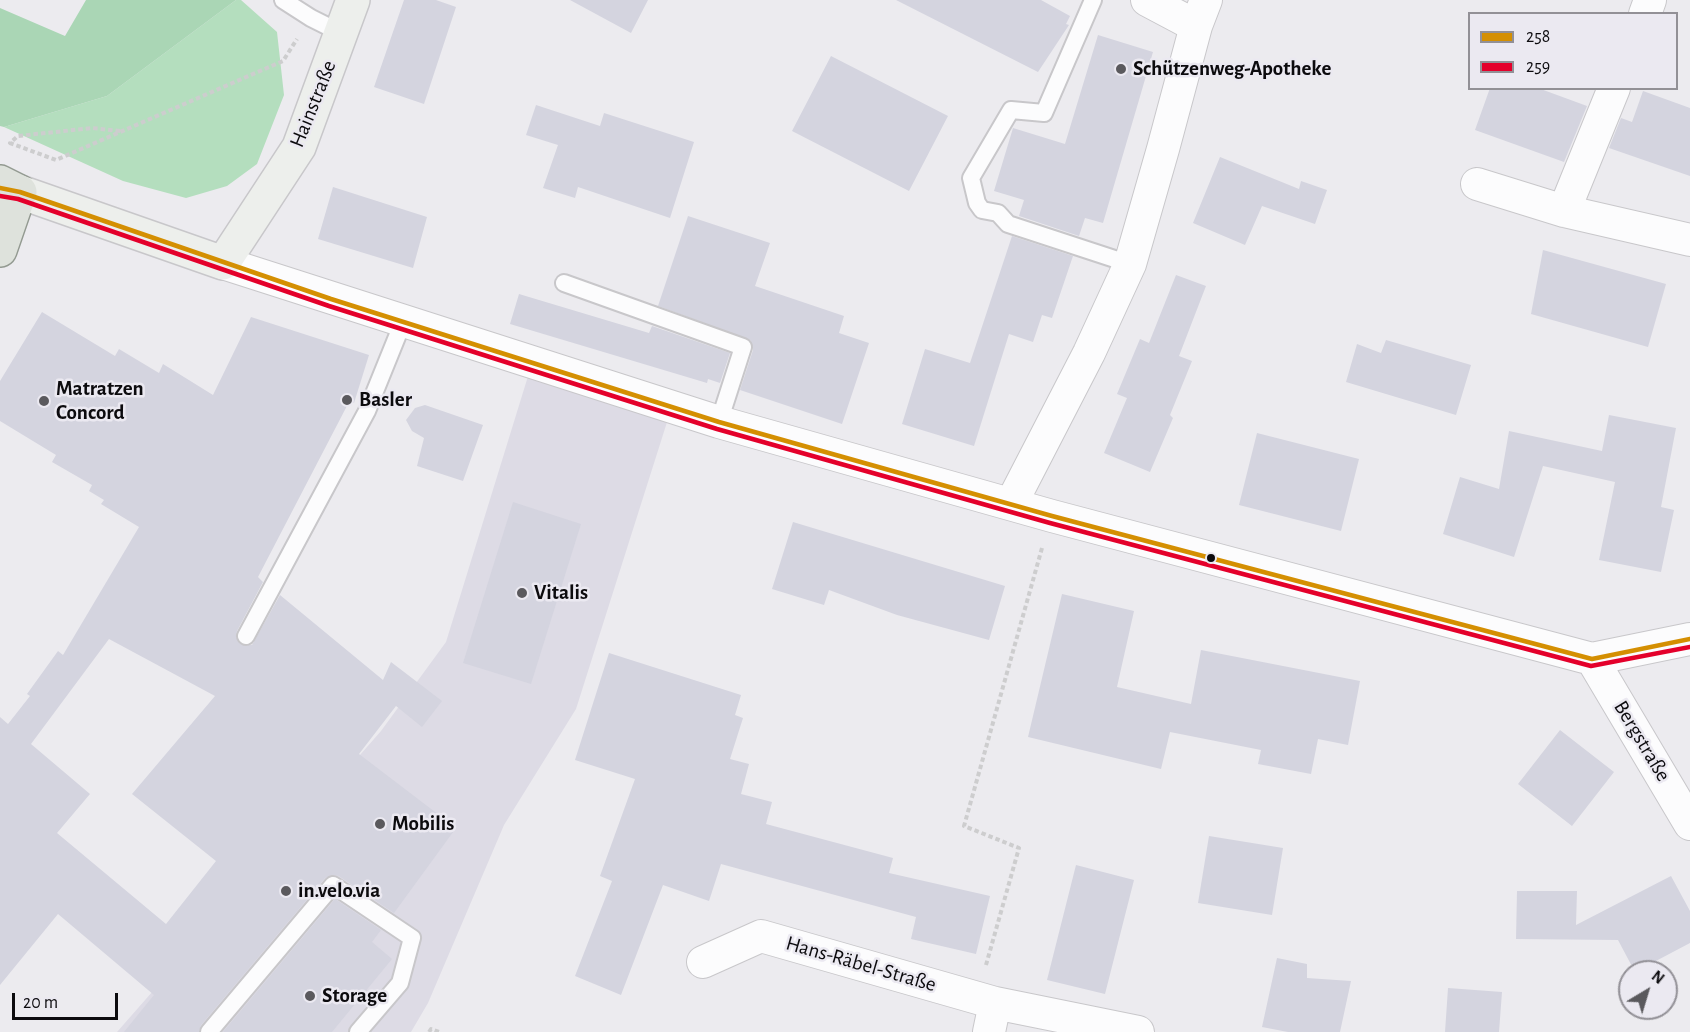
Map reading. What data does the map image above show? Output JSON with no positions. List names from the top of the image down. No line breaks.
{"streets":{"street":["Hainstraße","Bergstraße","Hans-Räbel-Straße"]},"places":["Schützenweg-Apotheke","Basler","Matratzen Concord","Vitalis","Mobilis","in.velo.via","Storage"],"lines":["transit line 258","transit line 259"],"legend":["258","259"],"scale_bar":"20 m","north":"top right"}
